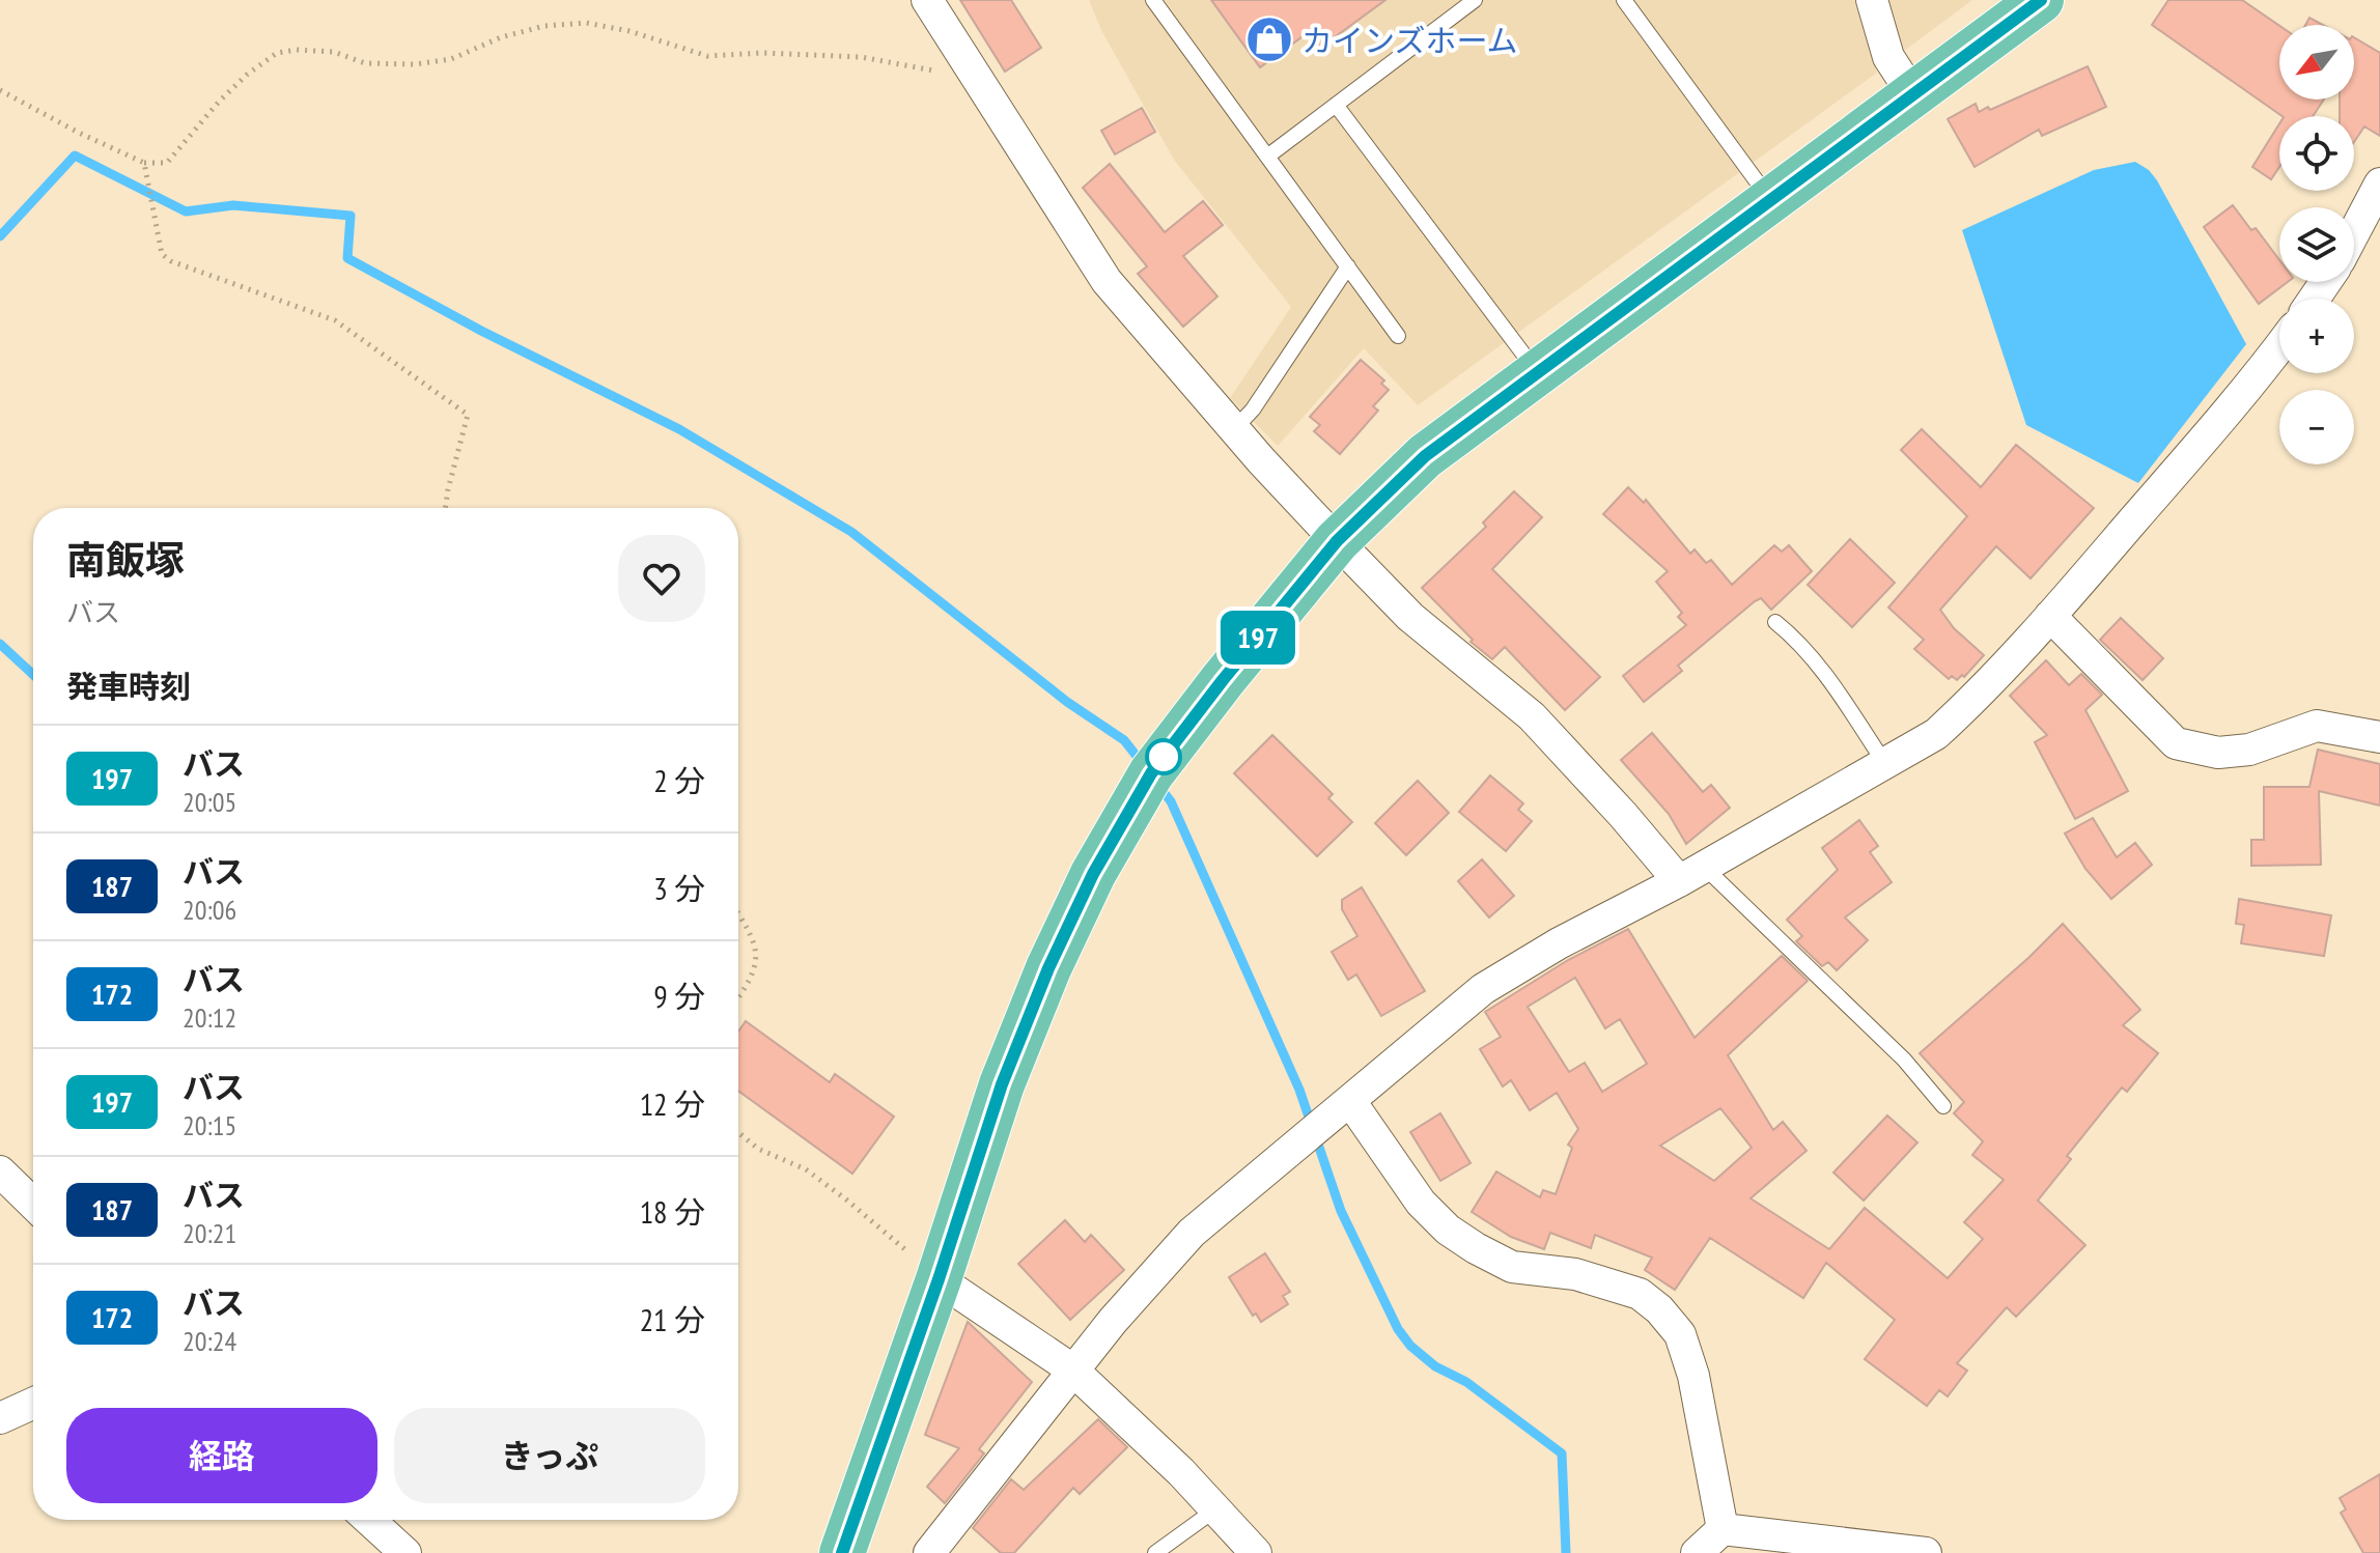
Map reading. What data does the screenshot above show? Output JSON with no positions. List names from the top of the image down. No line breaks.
{"places":{"shop":["カインズホーム"]},"lines":["bus line 197"],"north":"bottom left","page":{"on_map":"197","map_buttons":["+","−"],"heading":[["南飯塚","バス"],"発車時刻"],"list":[{"mark":"197","name":"バス","note":"20:05","value":"2 分"},{"mark":"187","name":"バス","note":"20:06","value":"3 分"},{"mark":"172","name":"バス","note":"20:12","value":"9 分"},{"mark":"197","name":"バス","note":"20:15","value":"12 分"},{"mark":"187","name":"バス","note":"20:21","value":"18 分"},{"mark":"172","name":"バス","note":"20:24","value":"21 分"}],"buttons":["経路","きっぷ"]}}
